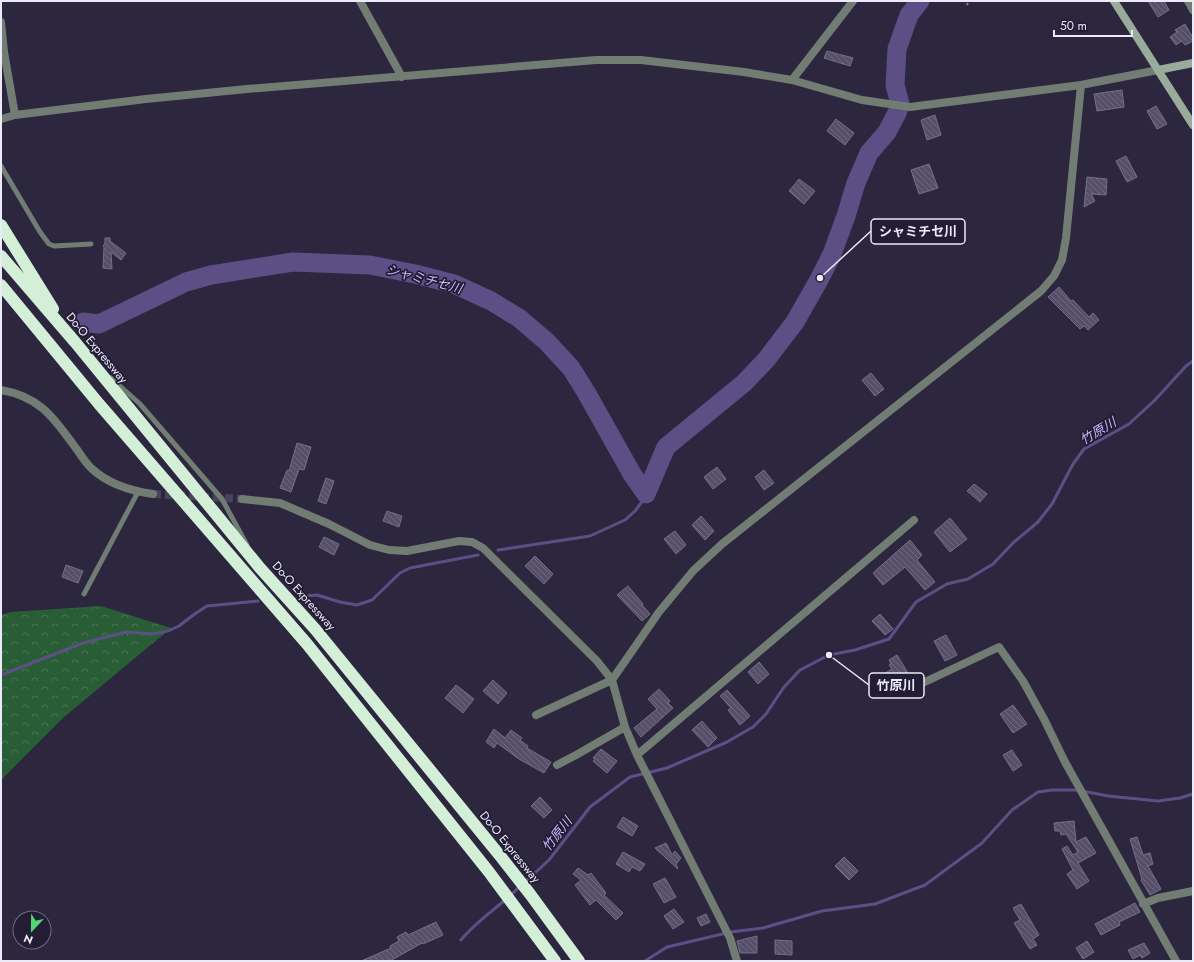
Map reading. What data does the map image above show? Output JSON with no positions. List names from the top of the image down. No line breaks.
{"streets":{"highway":["Do-O Expressway"]},"water":["シャミチセ川","竹原川"],"places":["シャミチセ川","竹原川"],"scale_bar":"50 m","north":"bottom"}
